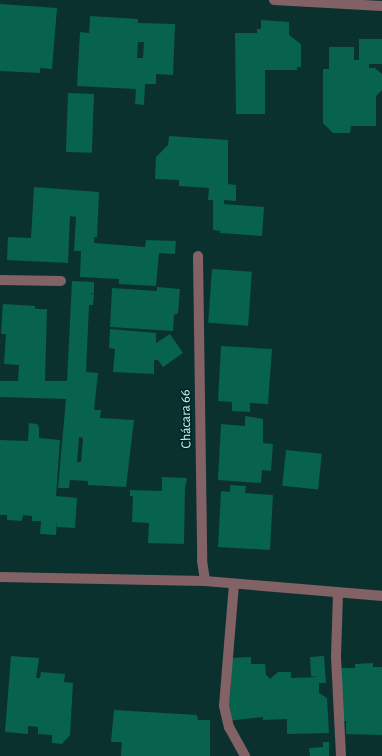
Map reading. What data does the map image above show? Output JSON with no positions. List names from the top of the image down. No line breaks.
{"streets":{"street":["Chácara 66"]}}
